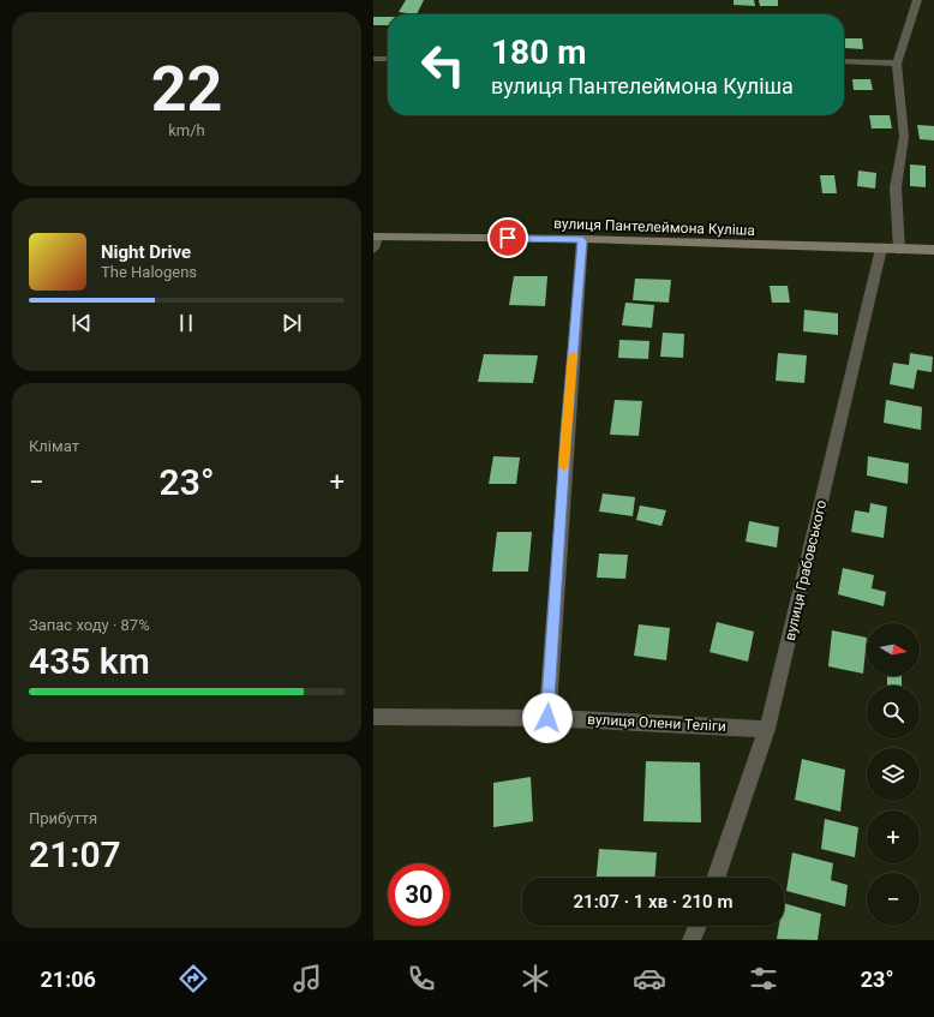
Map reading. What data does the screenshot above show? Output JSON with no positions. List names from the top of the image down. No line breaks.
{"streets":{"street":["вулиця Пантелеймона Куліша","вулиця Грабовського","вулиця Олени Теліги"]},"crossings":[["вулиця Пантелеймона Куліша","вулиця Грабовського"],["вулиця Грабовського","вулиця Олени Теліги"]],"north":"right","page":{"tile":[["22","km/h"],"Клімат",["Запас ходу · 87%","435 km"],["Прибуття","21:07"]],"turn":["180 m","вулиця Пантелеймона Куліша"],"song":["Night Drive","The Halogens"],"heat":["−","23°","+"],"map_buttons":["+","−"],"limit":"30","trip":"21:07 · 1 хв · 210 m","tabs":["21:06","23°"]}}
